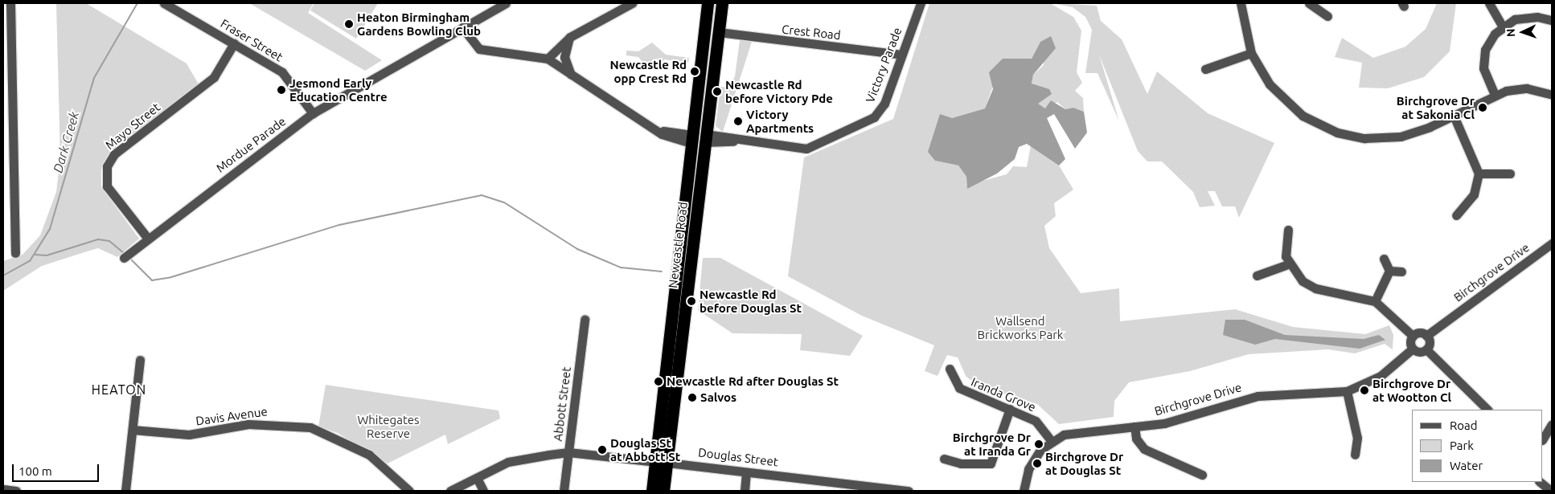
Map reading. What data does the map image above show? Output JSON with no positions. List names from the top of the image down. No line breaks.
{"streets":{"highway":["Newcastle Road"],"street":["Crest Road","Fraser Street","Victory Parade","Mayo Street","Mordue Parade","Birchgrove Drive","Iranda Grove","Abbott Street","Davis Avenue","Douglas Street"]},"crossings":[["Crest Road","Victory Parade"],["Crest Road","Newcastle Road"],["Fraser Street","Mayo Street"],["Fraser Street","Mordue Parade"],["Victory Parade","Newcastle Road"],["Mayo Street","Mordue Parade"],["Newcastle Road","Douglas Street"],["Birchgrove Drive","Iranda Grove"],["Abbott Street","Douglas Street"]],"districts":["HEATON"],"water":["Dark Creek"],"parks":["Wallsend Brickworks Park","Whitegates Reserve"],"places":["Heaton Birmingham Gardens Bowling Club","Newcastle Rd opp Crest Rd","Jesmond Early Education Centre","Newcastle Rd before Victory Pde","Birchgrove Dr at Sakonia Cl","Victory Apartments","Newcastle Rd before Douglas St","Newcastle Rd after Douglas St","Birchgrove Dr at Wootton Cl","Salvos","Birchgrove Dr at Iranda Gr","Douglas St at Abbott St","Birchgrove Dr at Douglas St"],"legend":["Road","Park","Water"],"scale_bar":"100 m","north":"left"}
